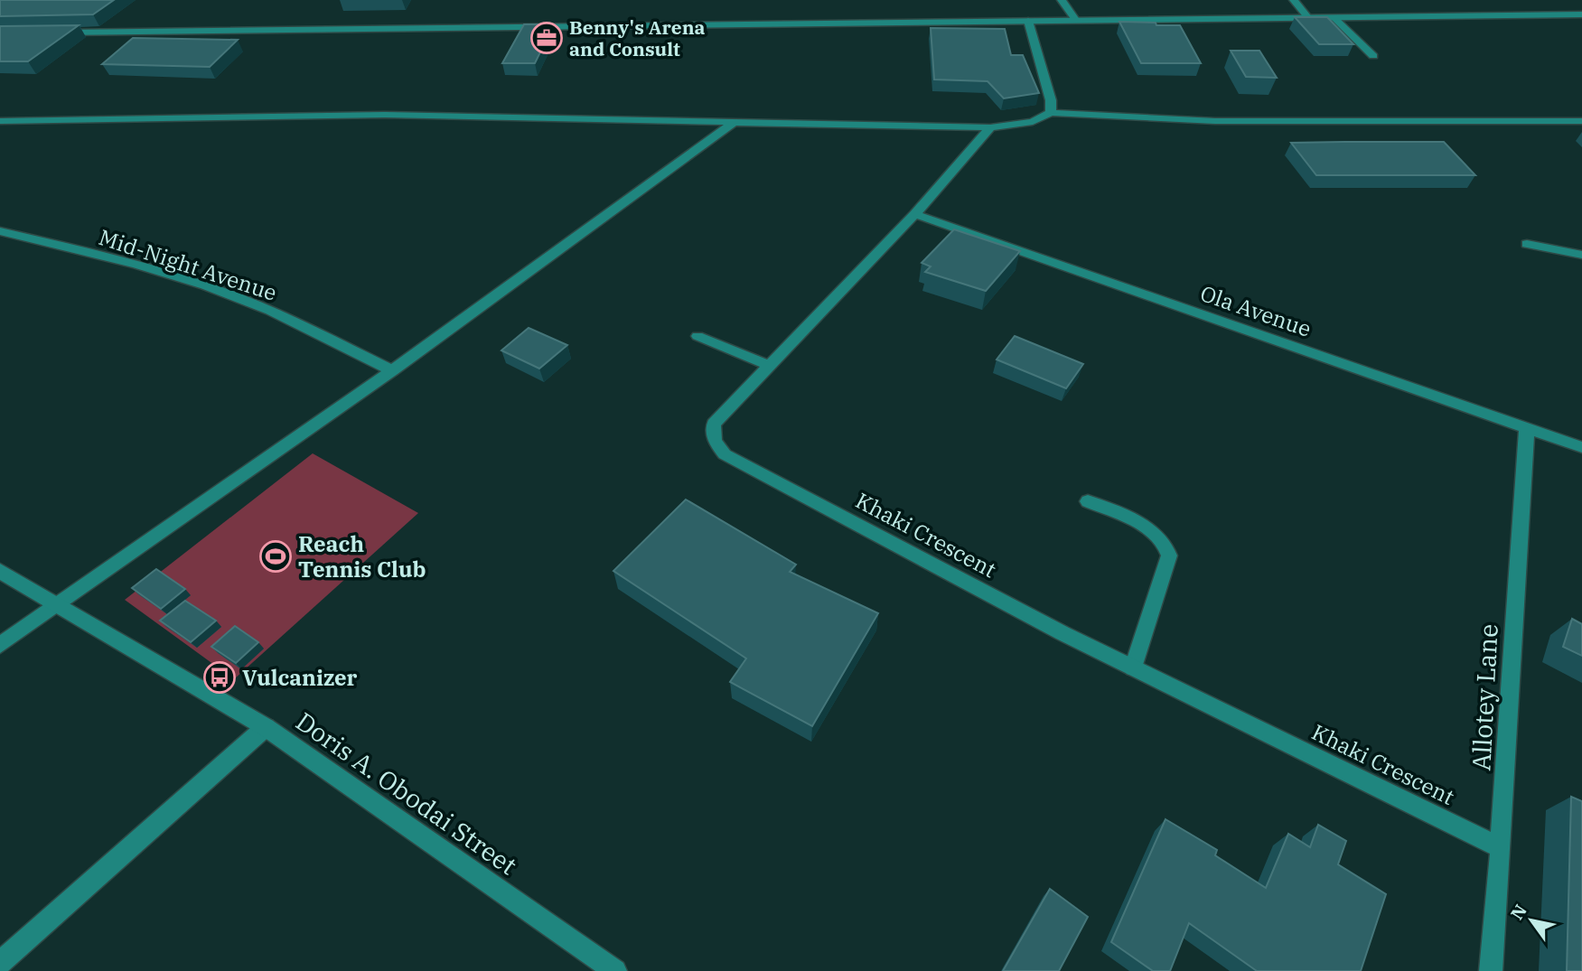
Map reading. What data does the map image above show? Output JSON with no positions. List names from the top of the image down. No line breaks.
{"streets":{"street":["Mid-Night Avenue","Ola Avenue","Khaki Crescent","Allotey Lane","Doris A. Obodai Street"]},"crossings":[["Ola Avenue","Khaki Crescent"],["Ola Avenue","Allotey Lane"],["Khaki Crescent","Allotey Lane"]],"places":{"office":["Benny's Arena and Consult"],"sports":["Reach Tennis Club"],"bus stop":["Vulcanizer"]},"north":"top left"}
